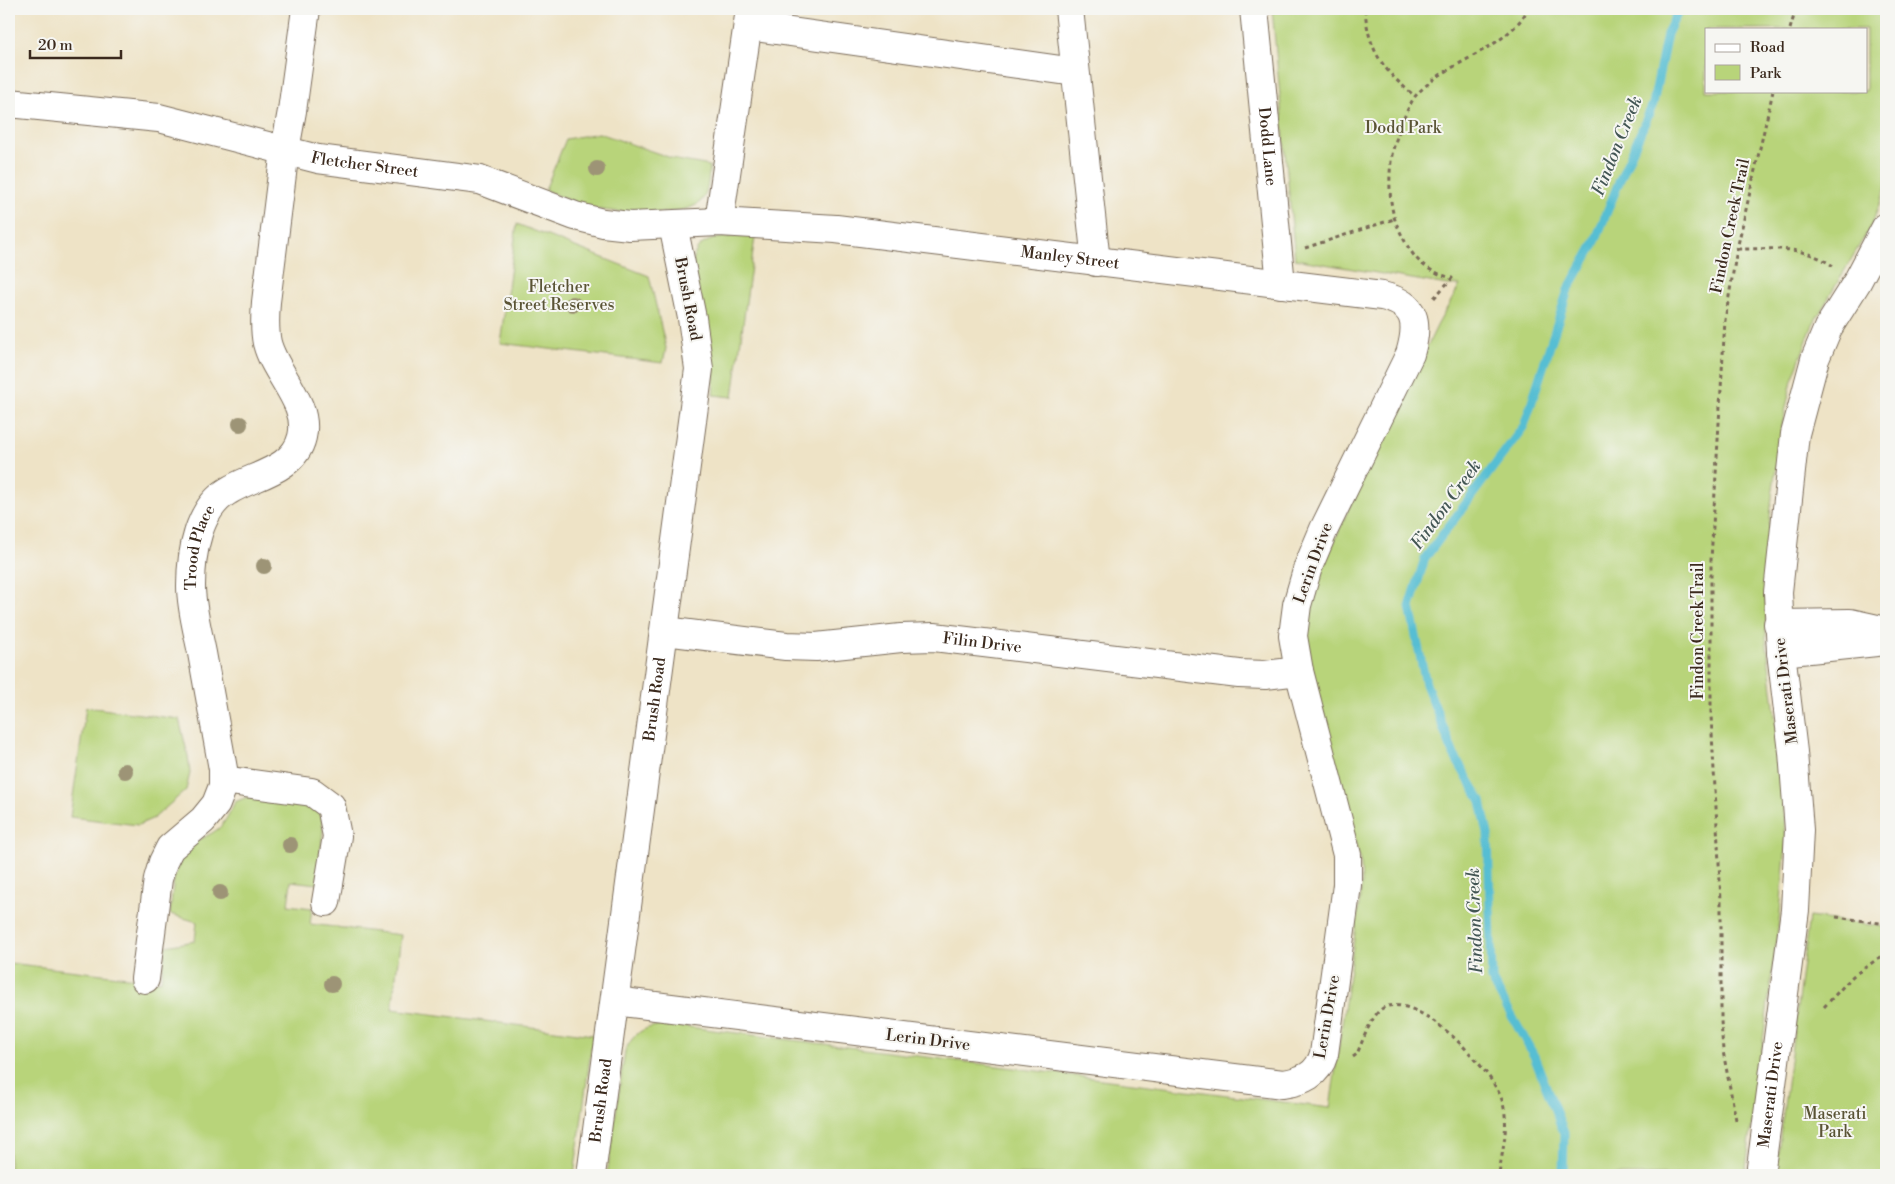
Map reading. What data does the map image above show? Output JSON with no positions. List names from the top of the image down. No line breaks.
{"streets":{"street":["Dodd Lane","Fletcher Street","Manley Street","Brush Road","Trood Place","Lerin Drive","Filin Drive","Maserati Drive"],"path":["Findon Creek Trail"]},"crossings":[["Dodd Lane","Manley Street"],["Fletcher Street","Manley Street"],["Fletcher Street","Brush Road"],["Fletcher Street","Trood Place"],["Manley Street","Lerin Drive"],["Brush Road","Lerin Drive"],["Brush Road","Filin Drive"],["Lerin Drive","Filin Drive"]],"water":["Findon Creek"],"parks":["Dodd Park","Fletcher Street Reserves","Maserati Park"],"legend":["Road","Park"],"scale_bar":"20 m"}
